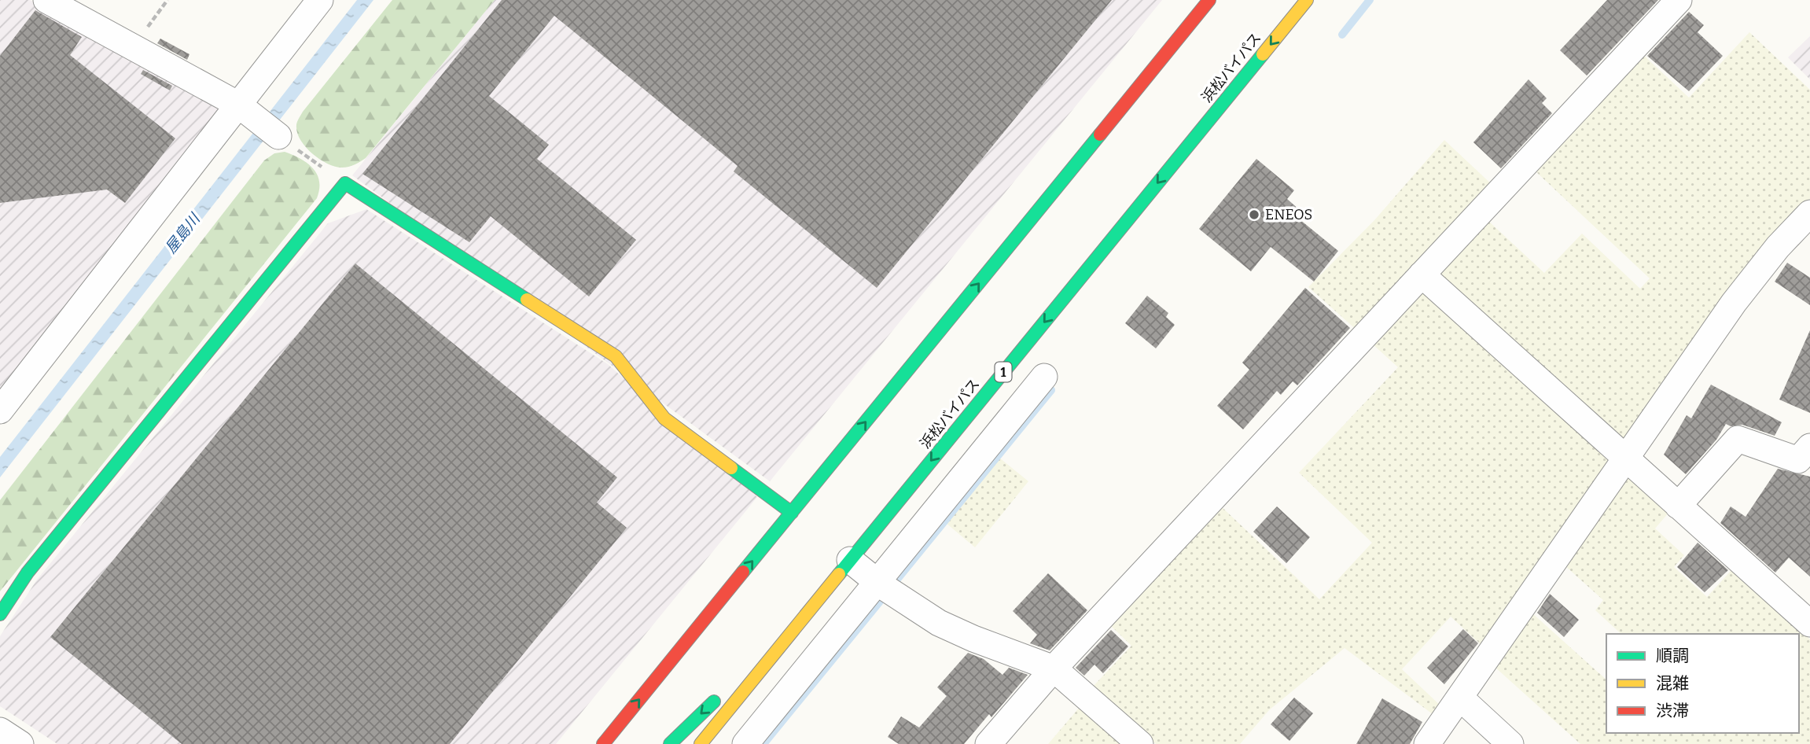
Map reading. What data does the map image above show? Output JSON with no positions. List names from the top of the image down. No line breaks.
{"streets":{"main road":["浜松バイパス","1"]},"water":["屋島川"],"places":["ENEOS"],"legend":["順調","混雑","渋滞"]}
